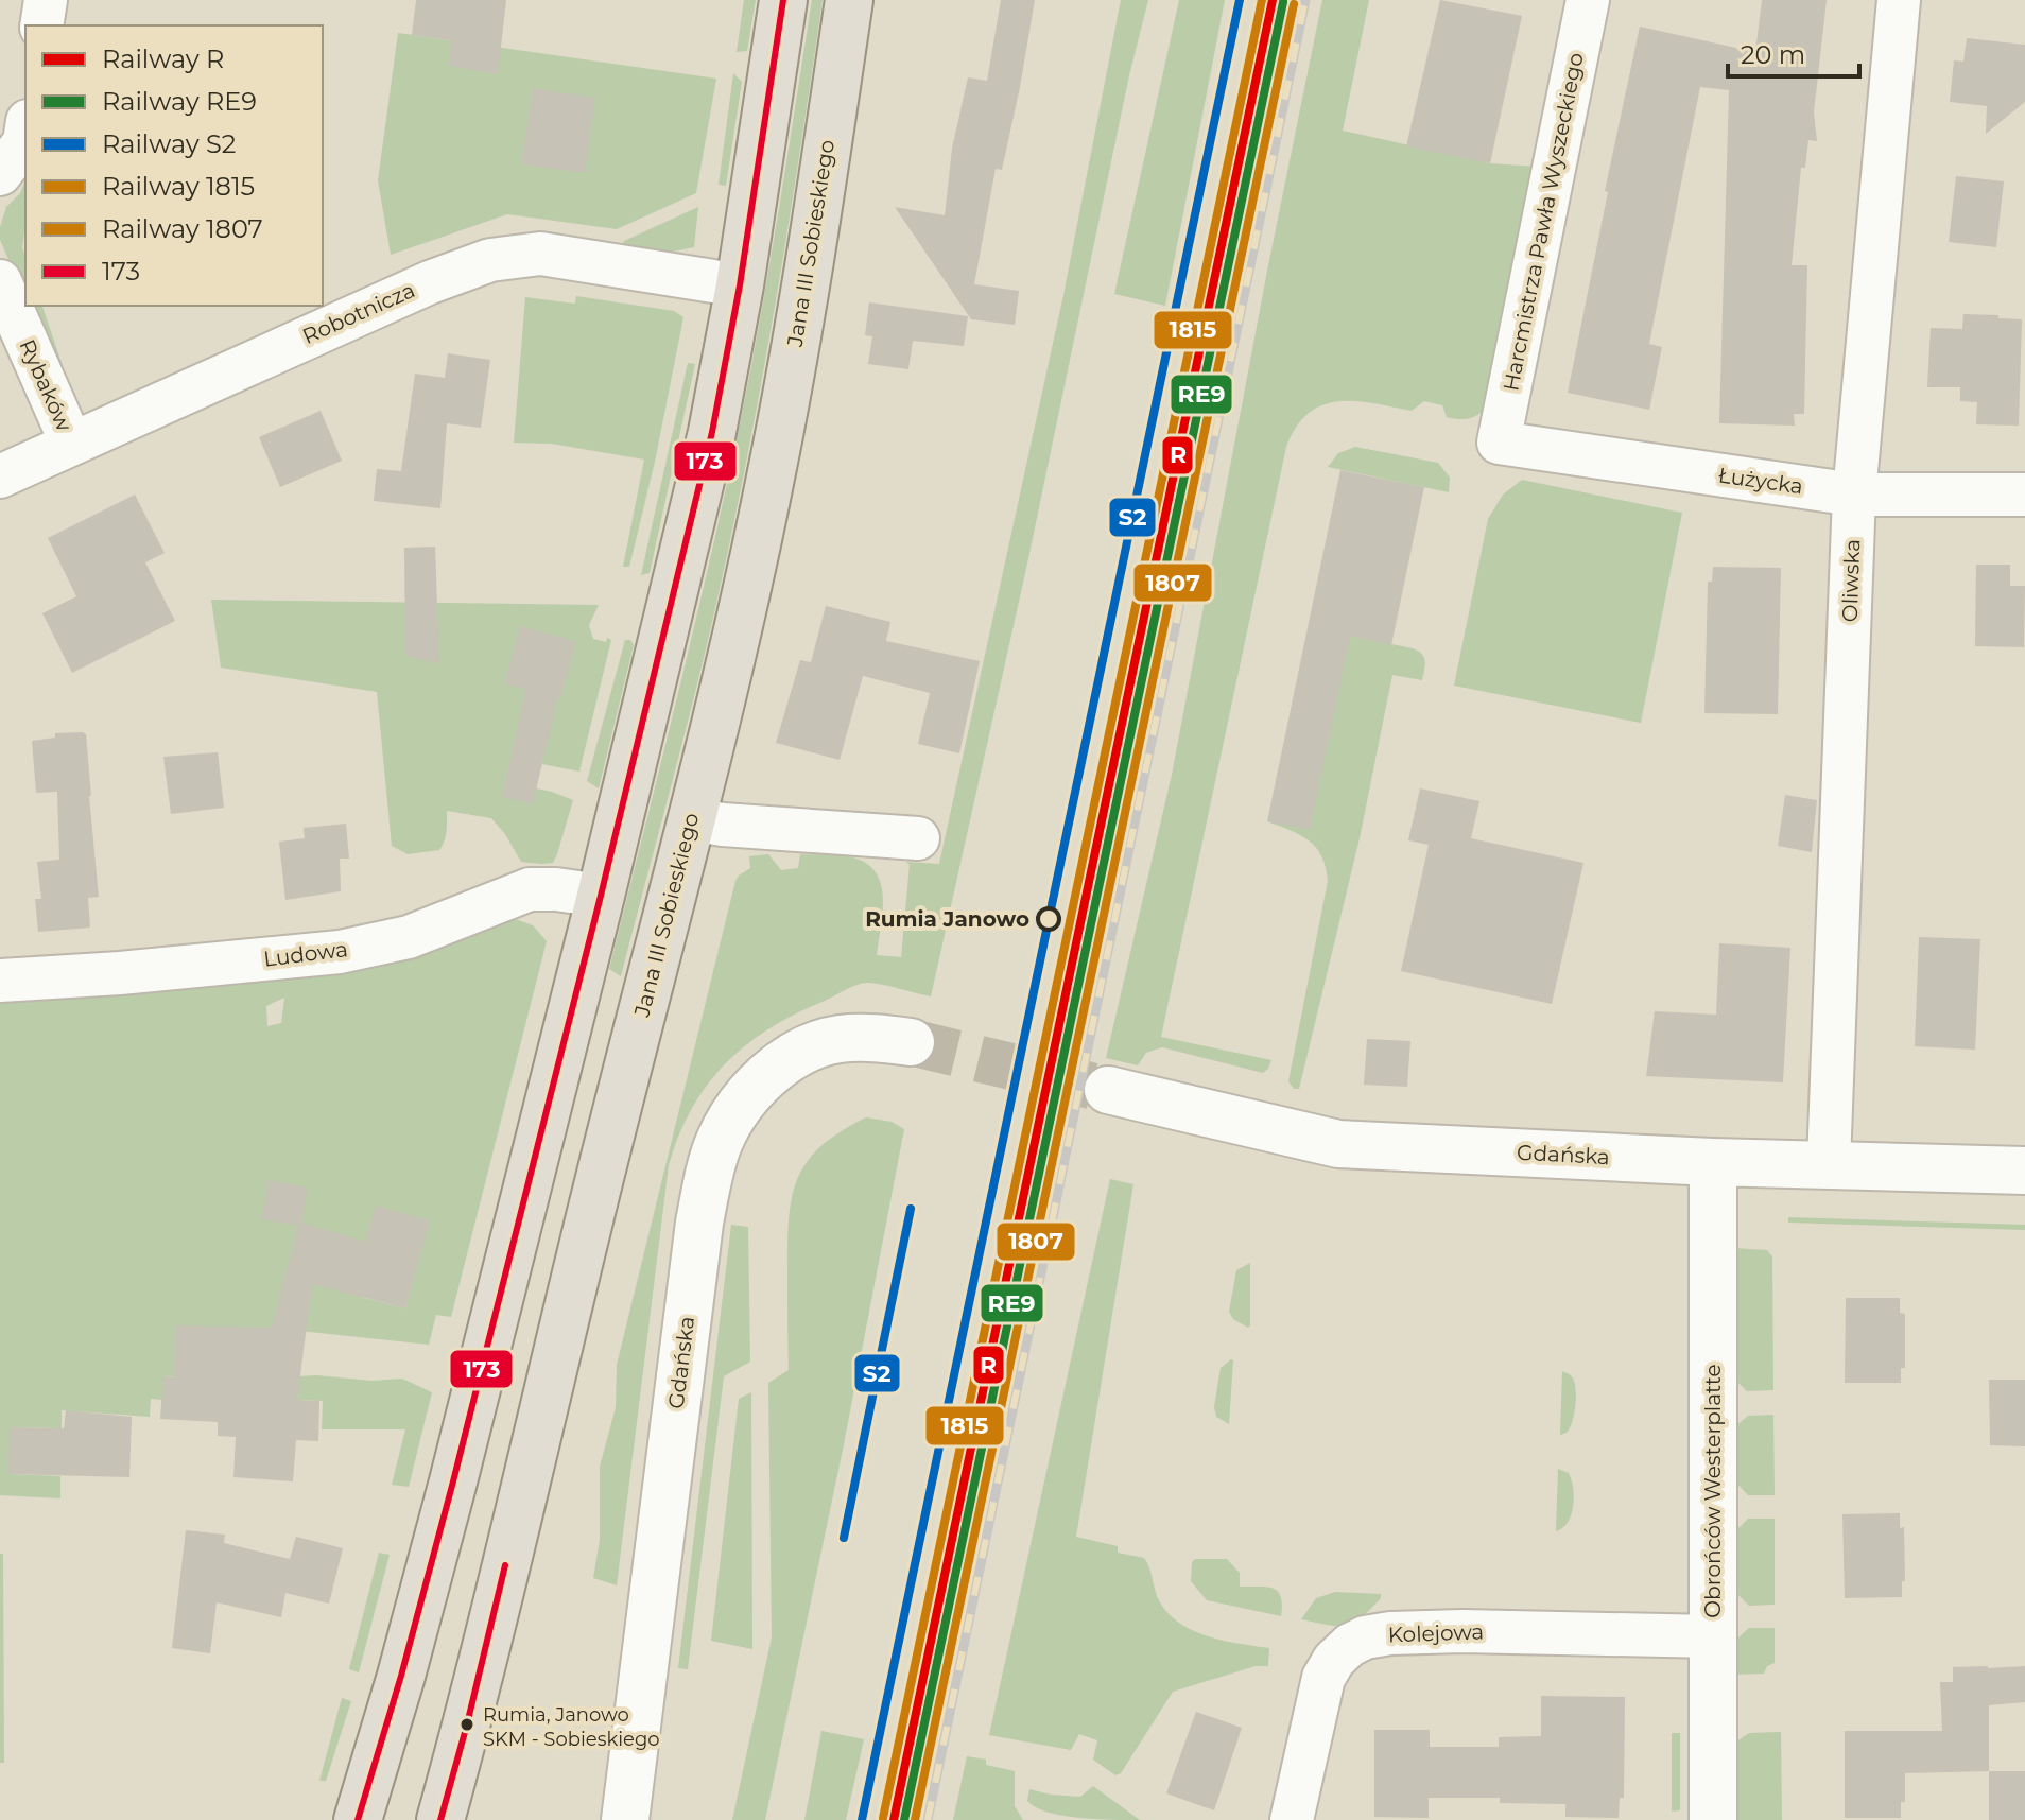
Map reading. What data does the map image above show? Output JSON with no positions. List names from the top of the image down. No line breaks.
{"streets":{"main road":["Jana III Sobieskiego","Gdańska","Obrońców Westerplatte"],"street":["Harcmistrza Pawła Wyszeckiego","Robotnicza","Rybaków","Łużycka","Oliwska","Ludowa","Kolejowa"]},"crossings":[["Harcmistrza Pawła Wyszeckiego","Łużycka"],["Robotnicza","Rybaków"],["Łużycka","Oliwska"],["Oliwska","Gdańska"],["Gdańska","Obrońców Westerplatte"],["Obrońców Westerplatte","Kolejowa"]],"places":["Rumia Janowo","Rumia, Janowo SKM - Sobieskiego"],"lines":["rail line R","rail line S2","rail line 1815","transit line 173","rail line RE9","rail line 1807"],"legend":["Railway R","Railway RE9","Railway S2","Railway 1815","Railway 1807","173"],"scale_bar":"20 m"}
